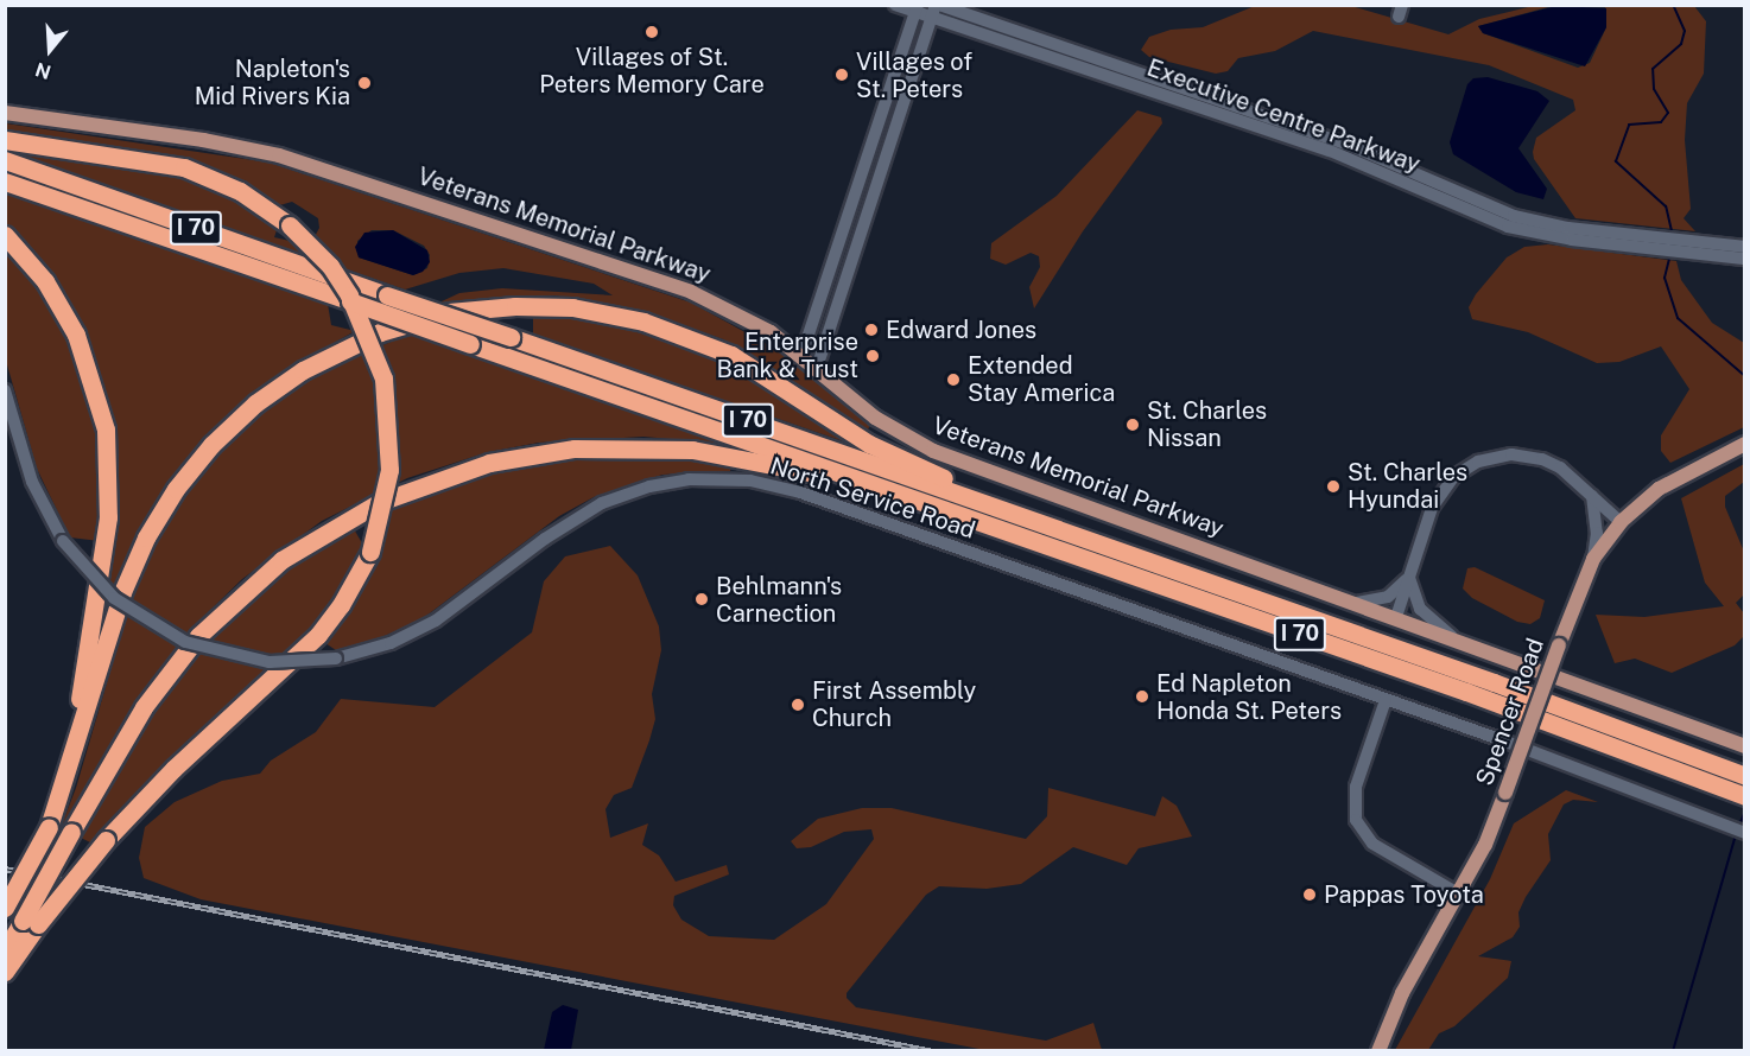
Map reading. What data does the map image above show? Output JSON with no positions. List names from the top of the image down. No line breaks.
{"streets":{"highway":["I 70"],"main road":["Veterans Memorial Parkway","Spencer Road"],"street":["Executive Centre Parkway","North Service Road"]},"places":["Villages of St. Peters Memory Care","Villages of St. Peters","Napleton's Mid Rivers Kia","Edward Jones","Enterprise Bank & Trust","Extended Stay America","St. Charles Nissan","St. Charles Hyundai","Behlmann's Carnection","Ed Napleton Honda St. Peters","First Assembly Church","Pappas Toyota"],"north":"bottom"}
